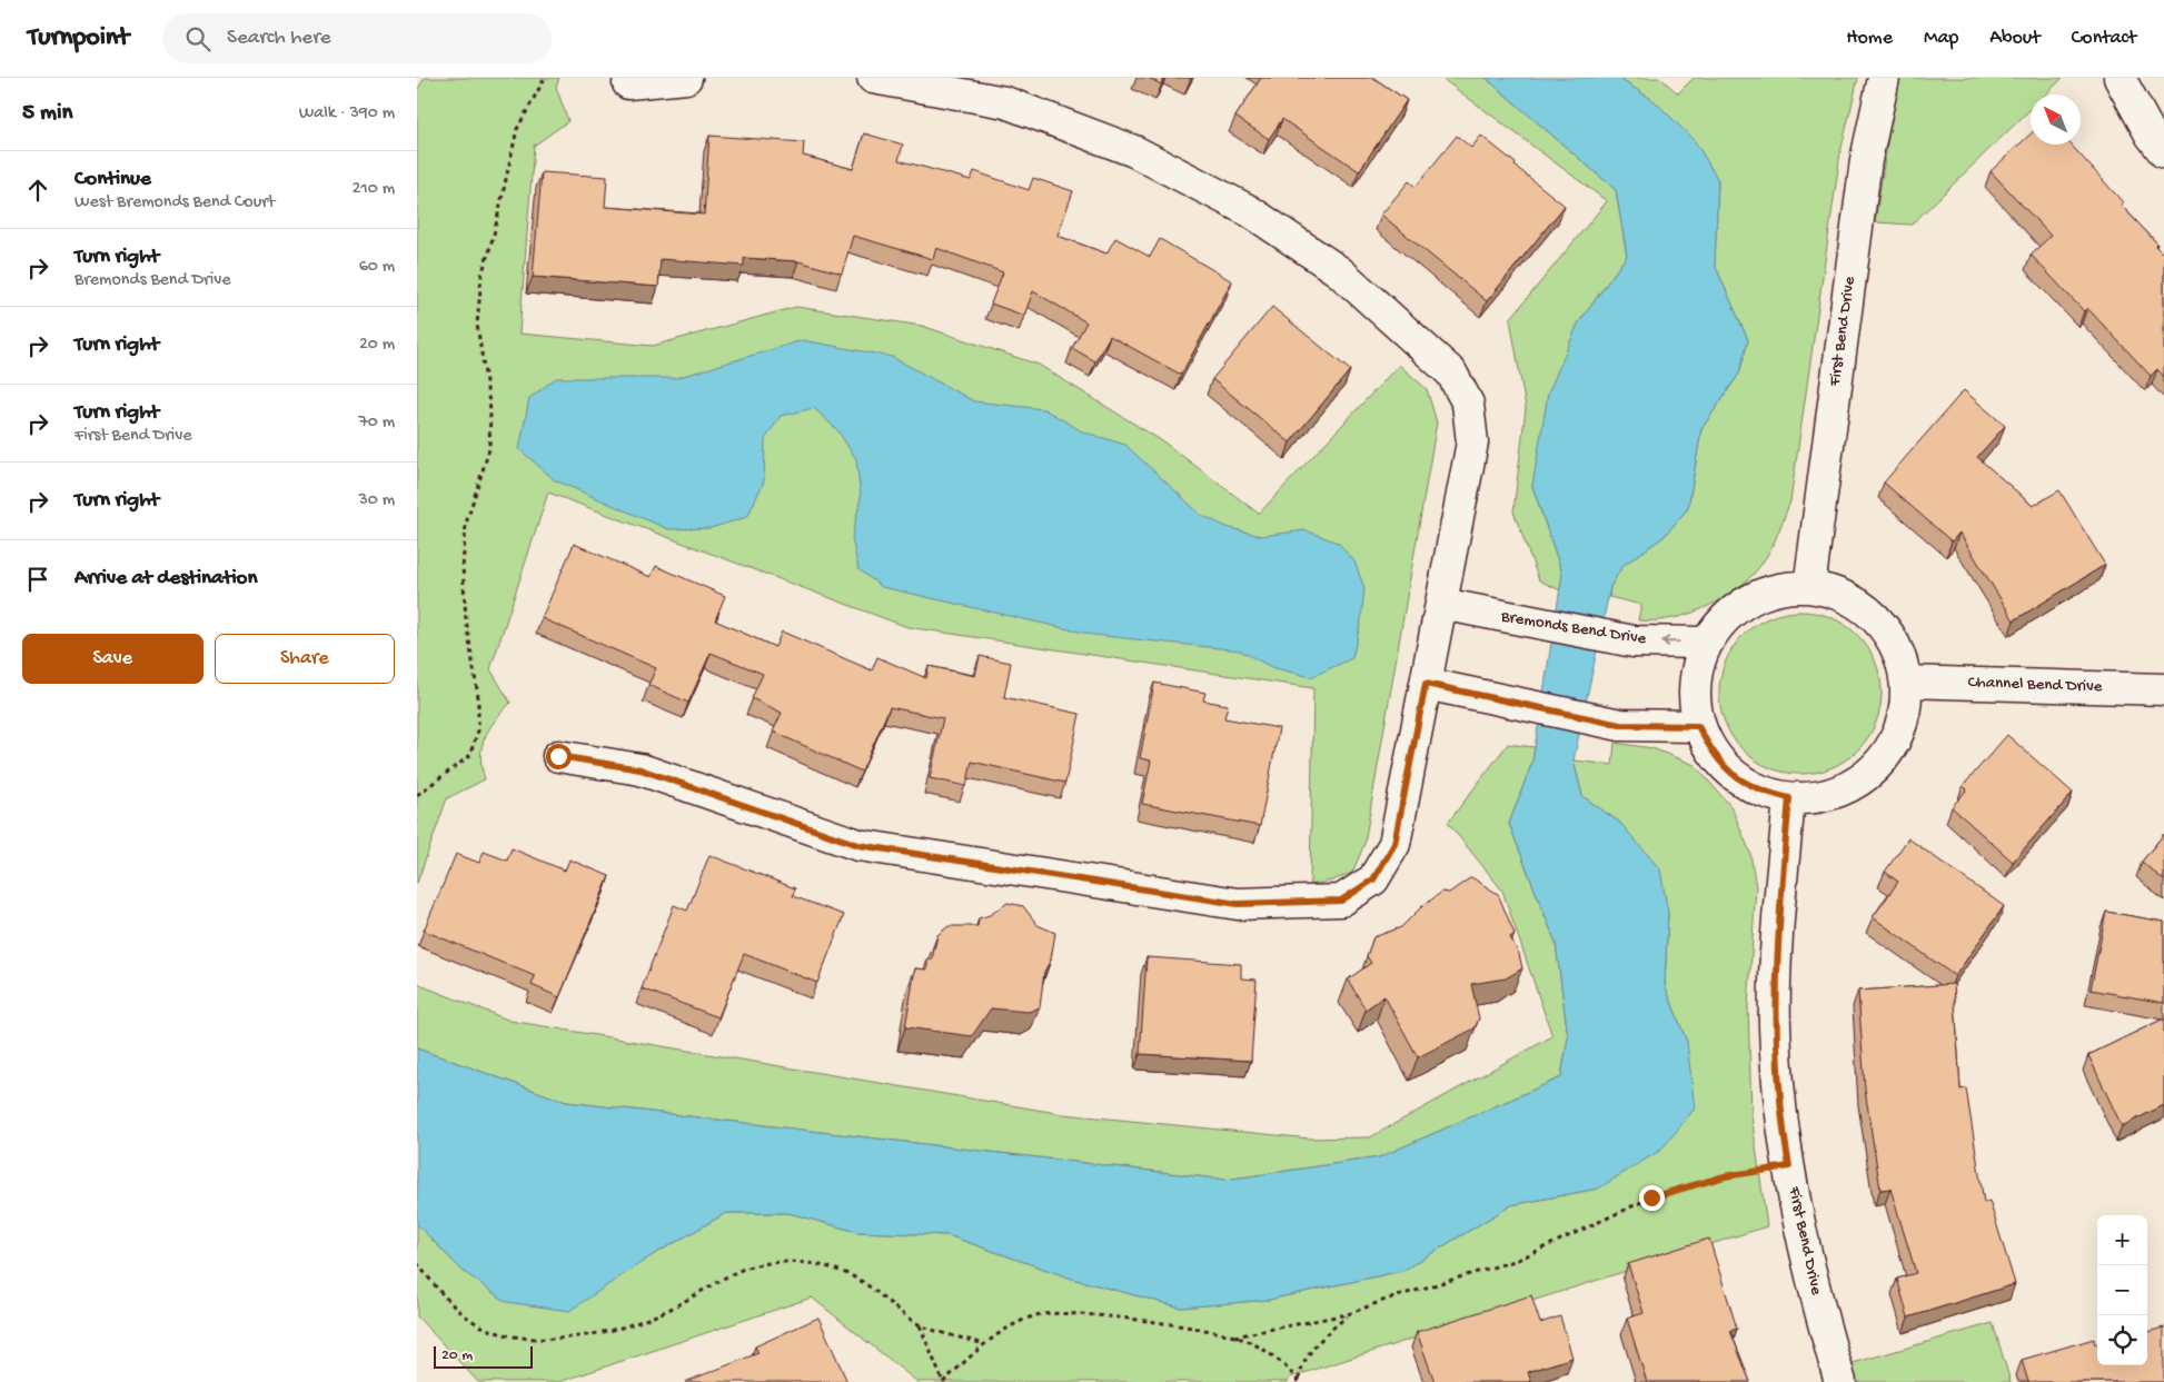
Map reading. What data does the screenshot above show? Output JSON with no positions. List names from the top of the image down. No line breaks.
{"streets":{"street":["First Bend Drive","Bremonds Bend Drive","Channel Bend Drive"]},"scale_bar":"20 m","north":"top left","page":{"header":"Turnpoint","search":"Search here","nav":["Home","Map","About","Contact"],"heading":["5 min","Walk · 390 m"],"list":[["Continue","West Bremonds Bend Court","210 m"],["Turn right","Bremonds Bend Drive","60 m"],["Turn right","20 m"],["Turn right","First Bend Drive","70 m"],["Turn right","30 m"],"Arrive at destination"],"buttons":["Save","Share"],"map_buttons":["+","−"],"scale":"20 m"}}
